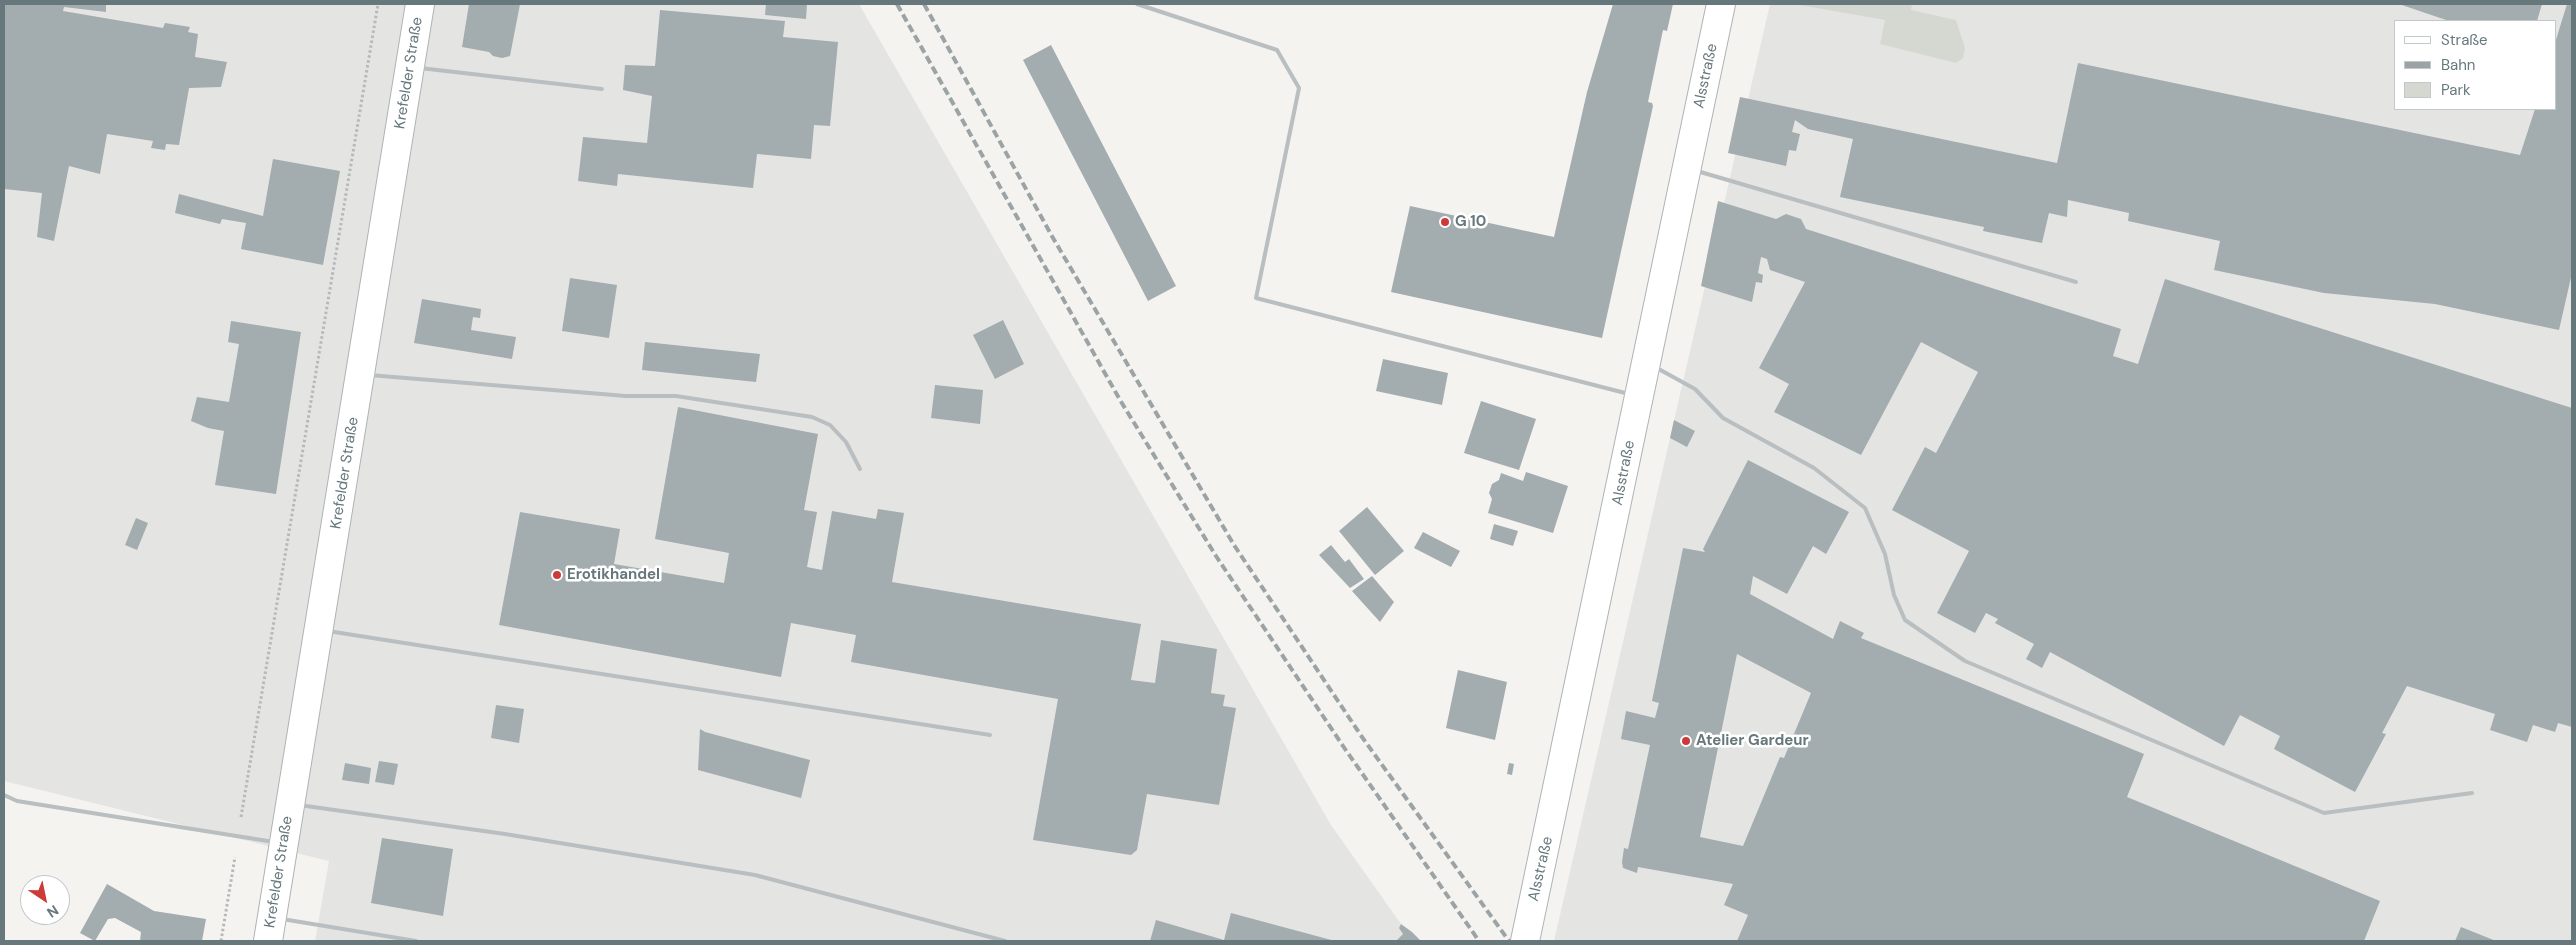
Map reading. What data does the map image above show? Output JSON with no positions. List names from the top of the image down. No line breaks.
{"streets":{"street":["Krefelder Straße","Alsstraße"]},"places":["G 10","Erotikhandel","Atelier Gardeur"],"legend":["Straße","Bahn","Park"],"north":"bottom right"}
